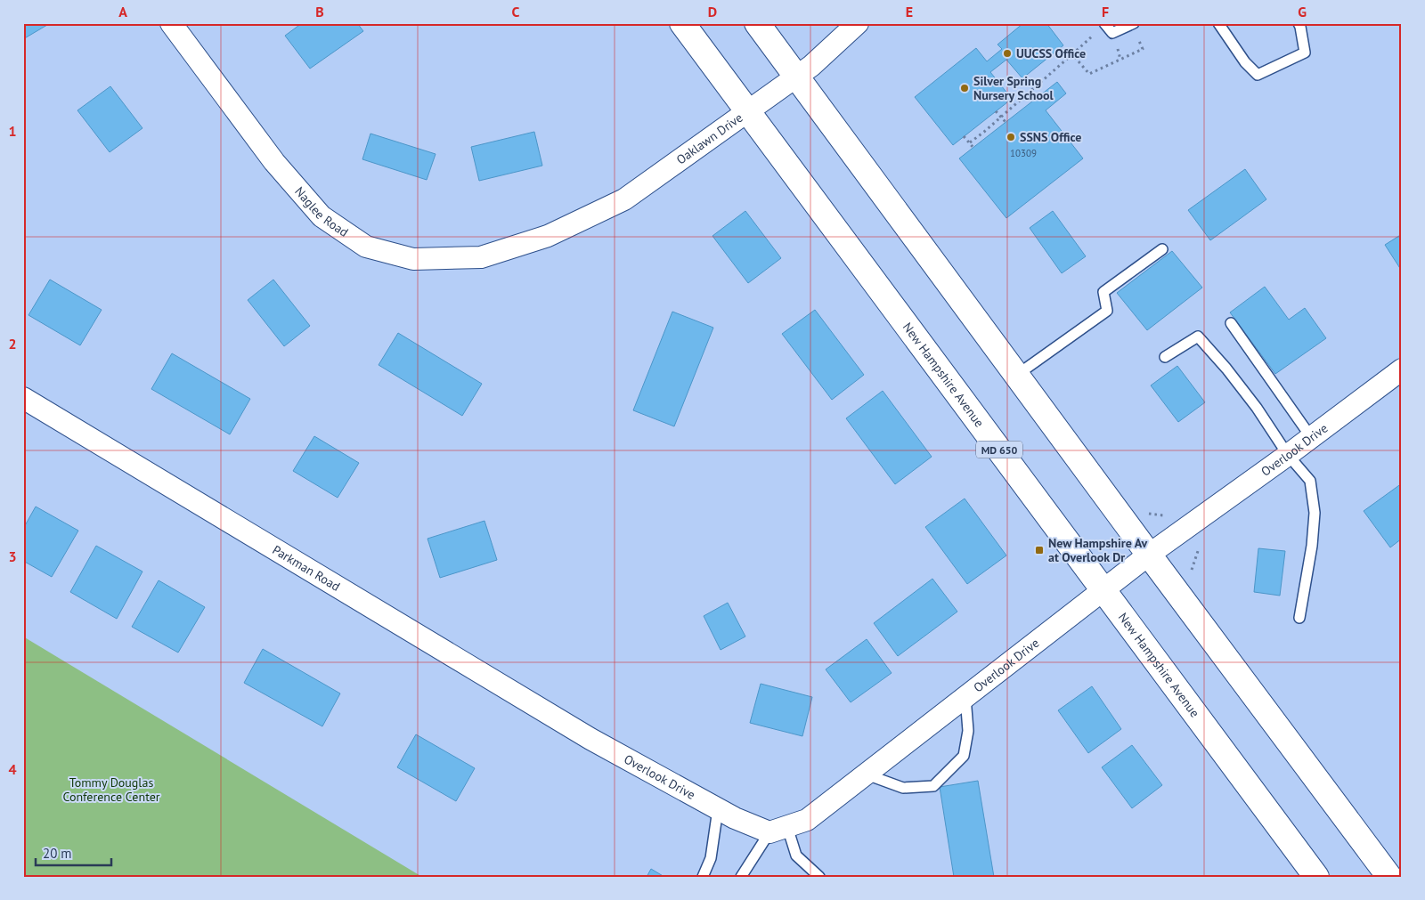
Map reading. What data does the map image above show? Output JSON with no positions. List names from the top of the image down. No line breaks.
{"streets":{"main road":["New Hampshire Avenue","MD 650"],"street":["Oaklawn Drive","Naglee Road","Overlook Drive","Parkman Road"]},"crossings":[["Oaklawn Drive","Naglee Road"],["Oaklawn Drive","New Hampshire Avenue"],["New Hampshire Avenue","Overlook Drive"],["Overlook Drive","Parkman Road"]],"parks":["Tommy Douglas Conference Center"],"places":{"other":["UUCSS Office","Silver Spring Nursery School","SSNS Office"],"transit":["New Hampshire Av at Overlook Dr"]},"house_numbers":["10309"],"scale_bar":"20 m","grid":{"columns":["A","B","C","D","E","F","G"],"rows":["1","2","3","4"]}}
